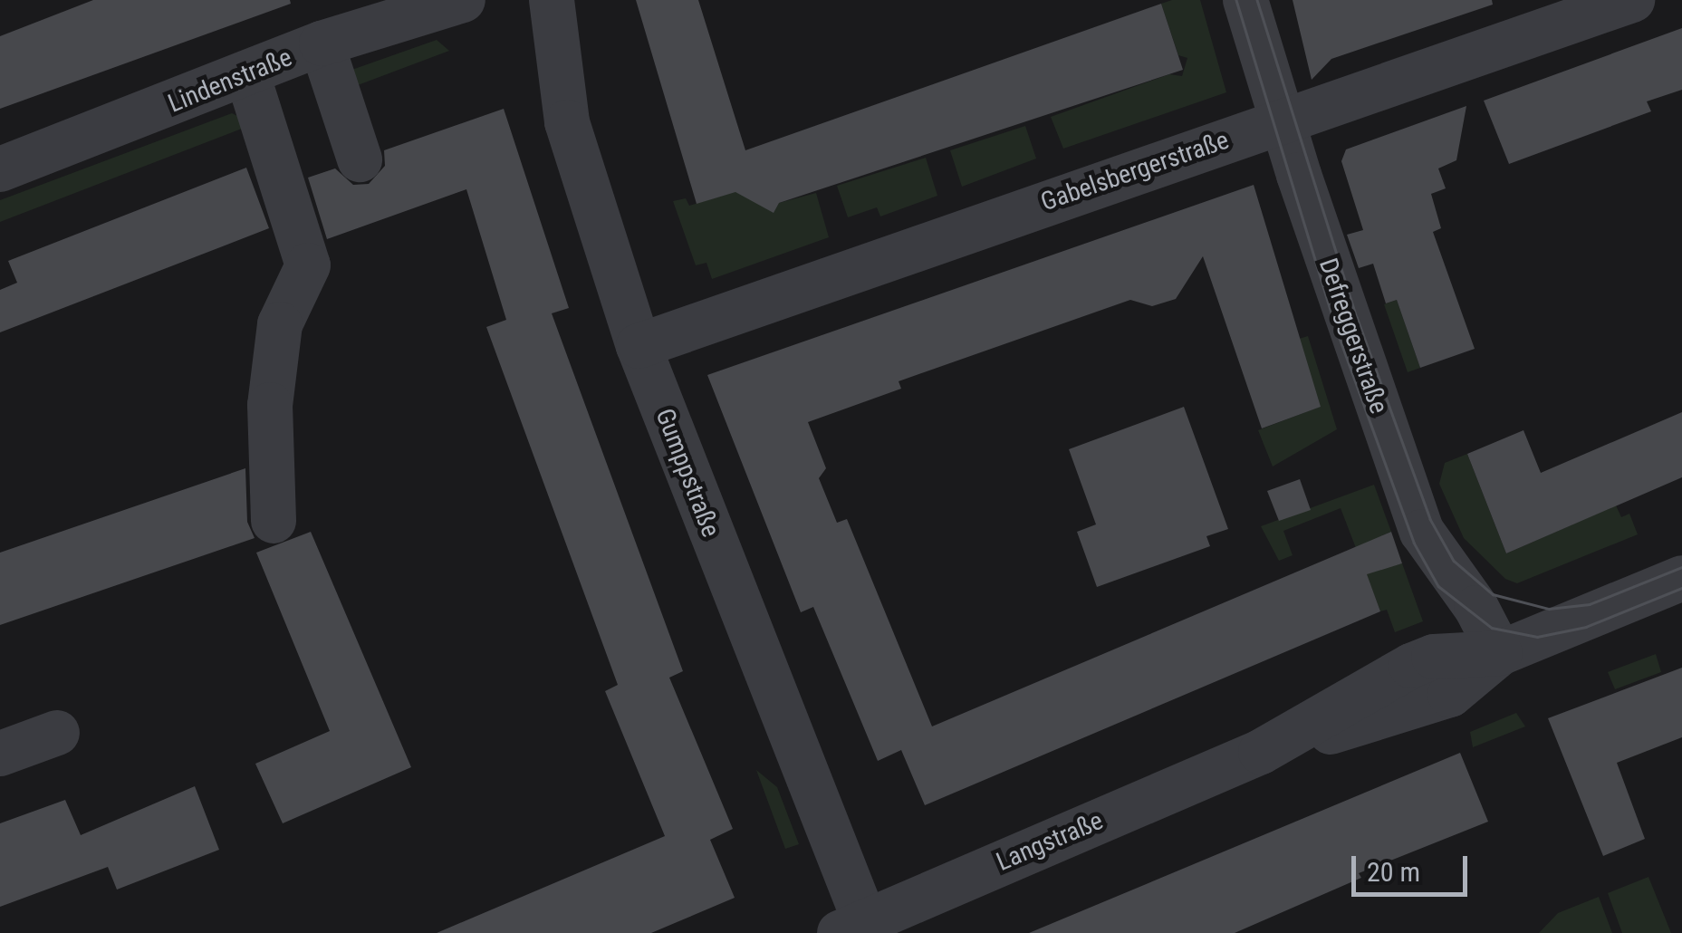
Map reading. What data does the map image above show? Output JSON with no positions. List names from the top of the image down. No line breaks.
{"streets":{"street":["Lindenstraße","Gabelsbergerstraße","Defreggerstraße","Gumppstraße","Langstraße"]},"crossings":[["Gabelsbergerstraße","Defreggerstraße"],["Gabelsbergerstraße","Gumppstraße"],["Defreggerstraße","Langstraße"],["Gumppstraße","Langstraße"]],"scale_bar":"20 m"}
